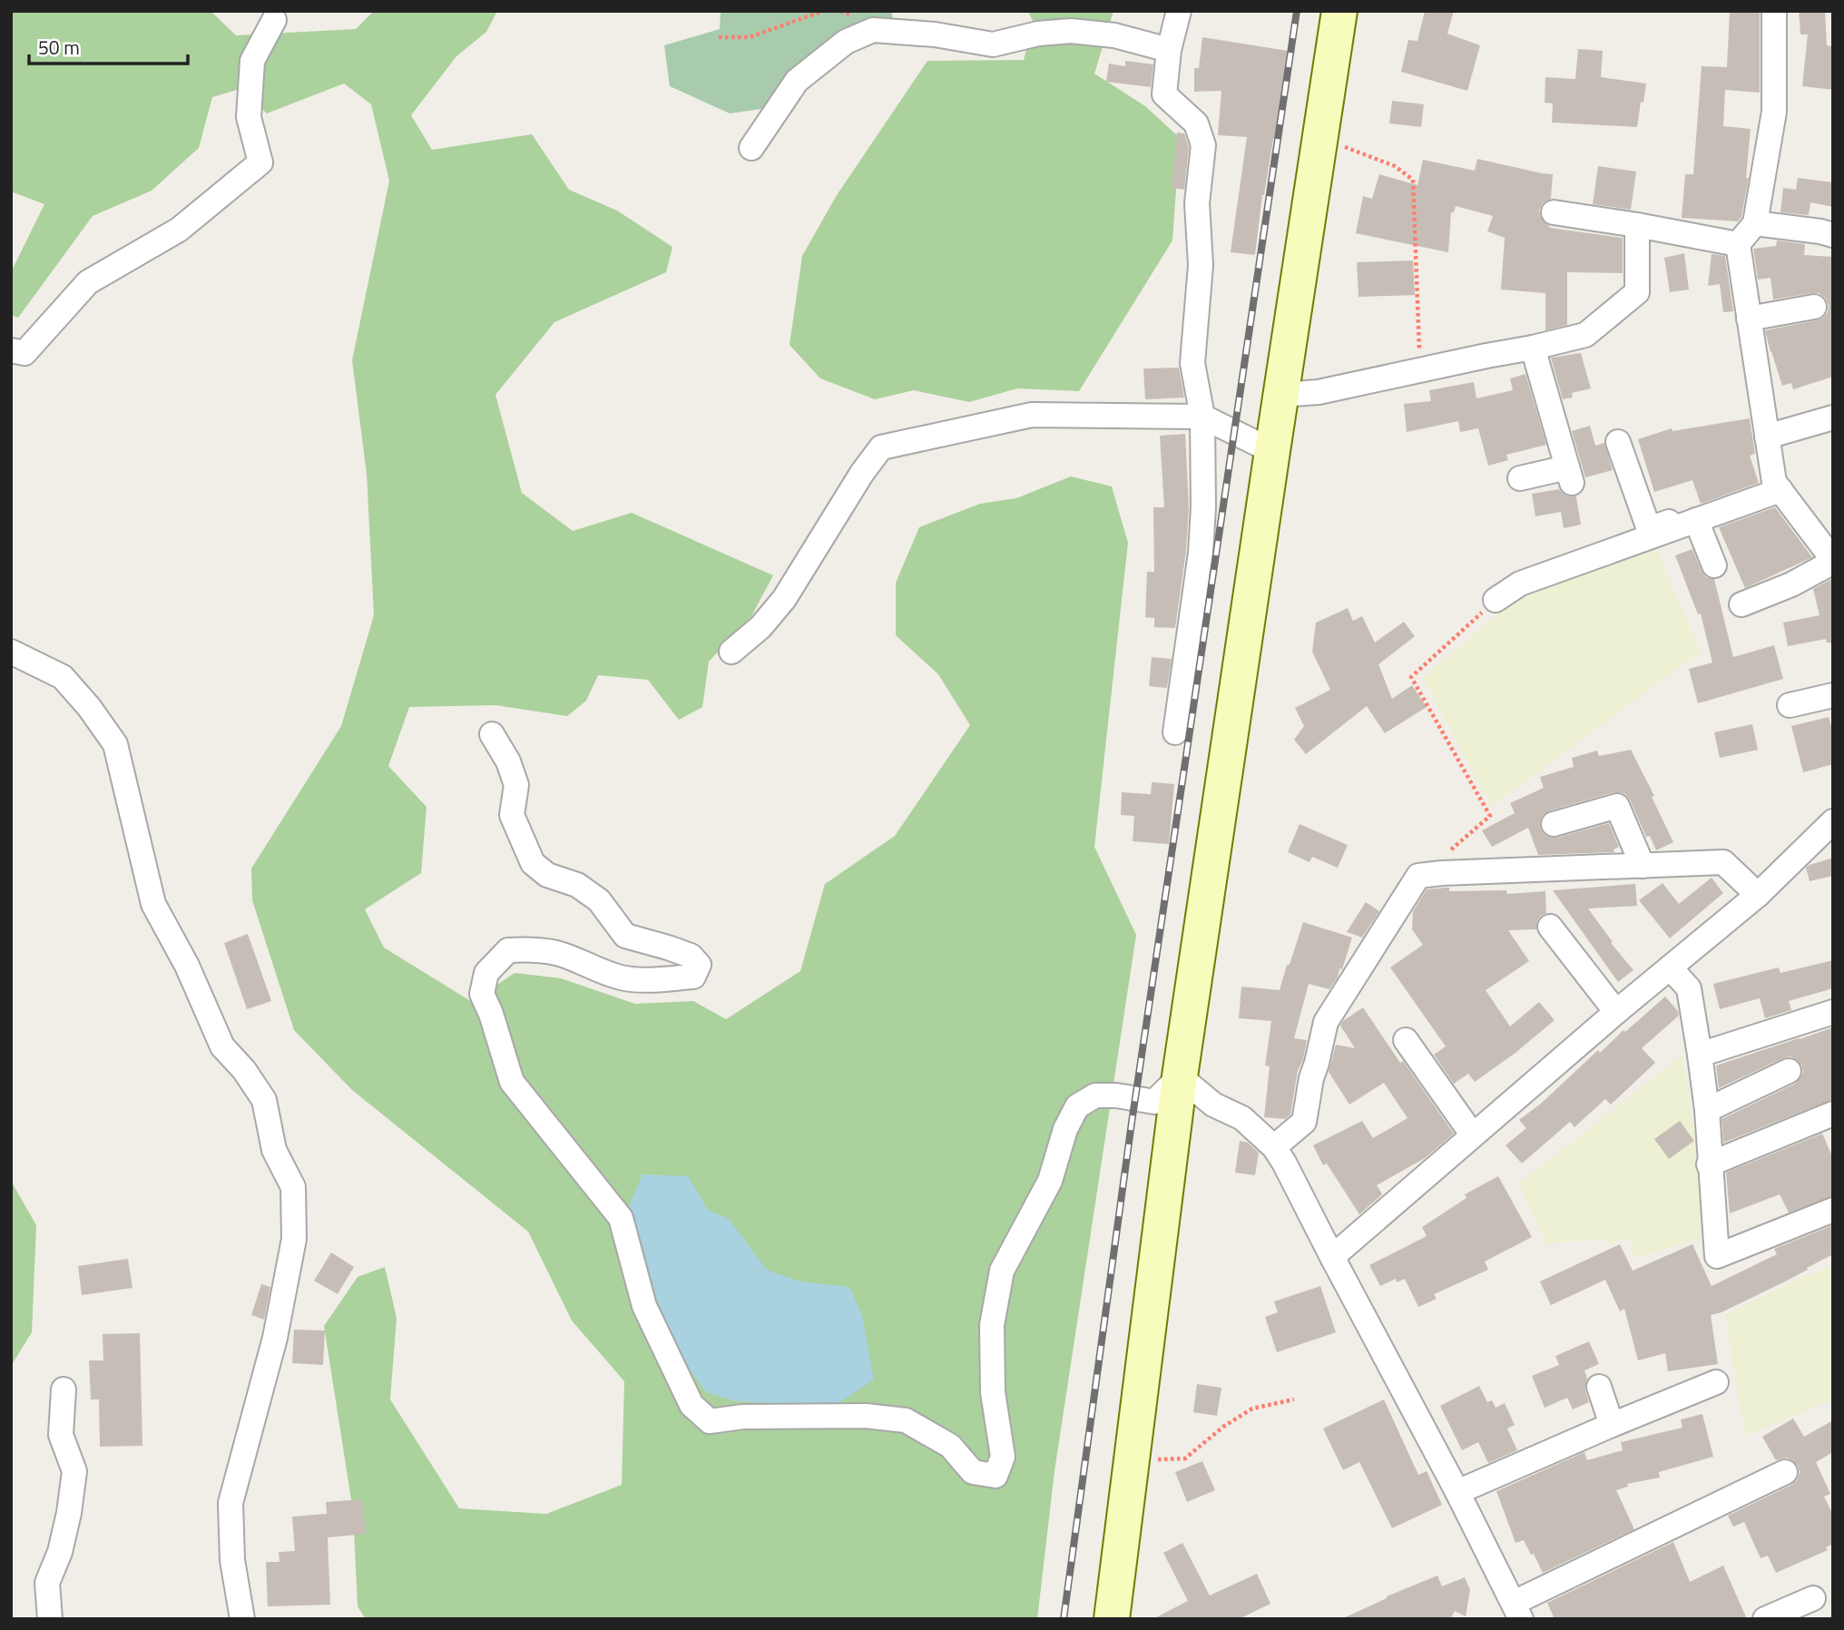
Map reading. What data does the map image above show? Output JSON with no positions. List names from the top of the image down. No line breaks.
{"scale_bar":"50 m"}
